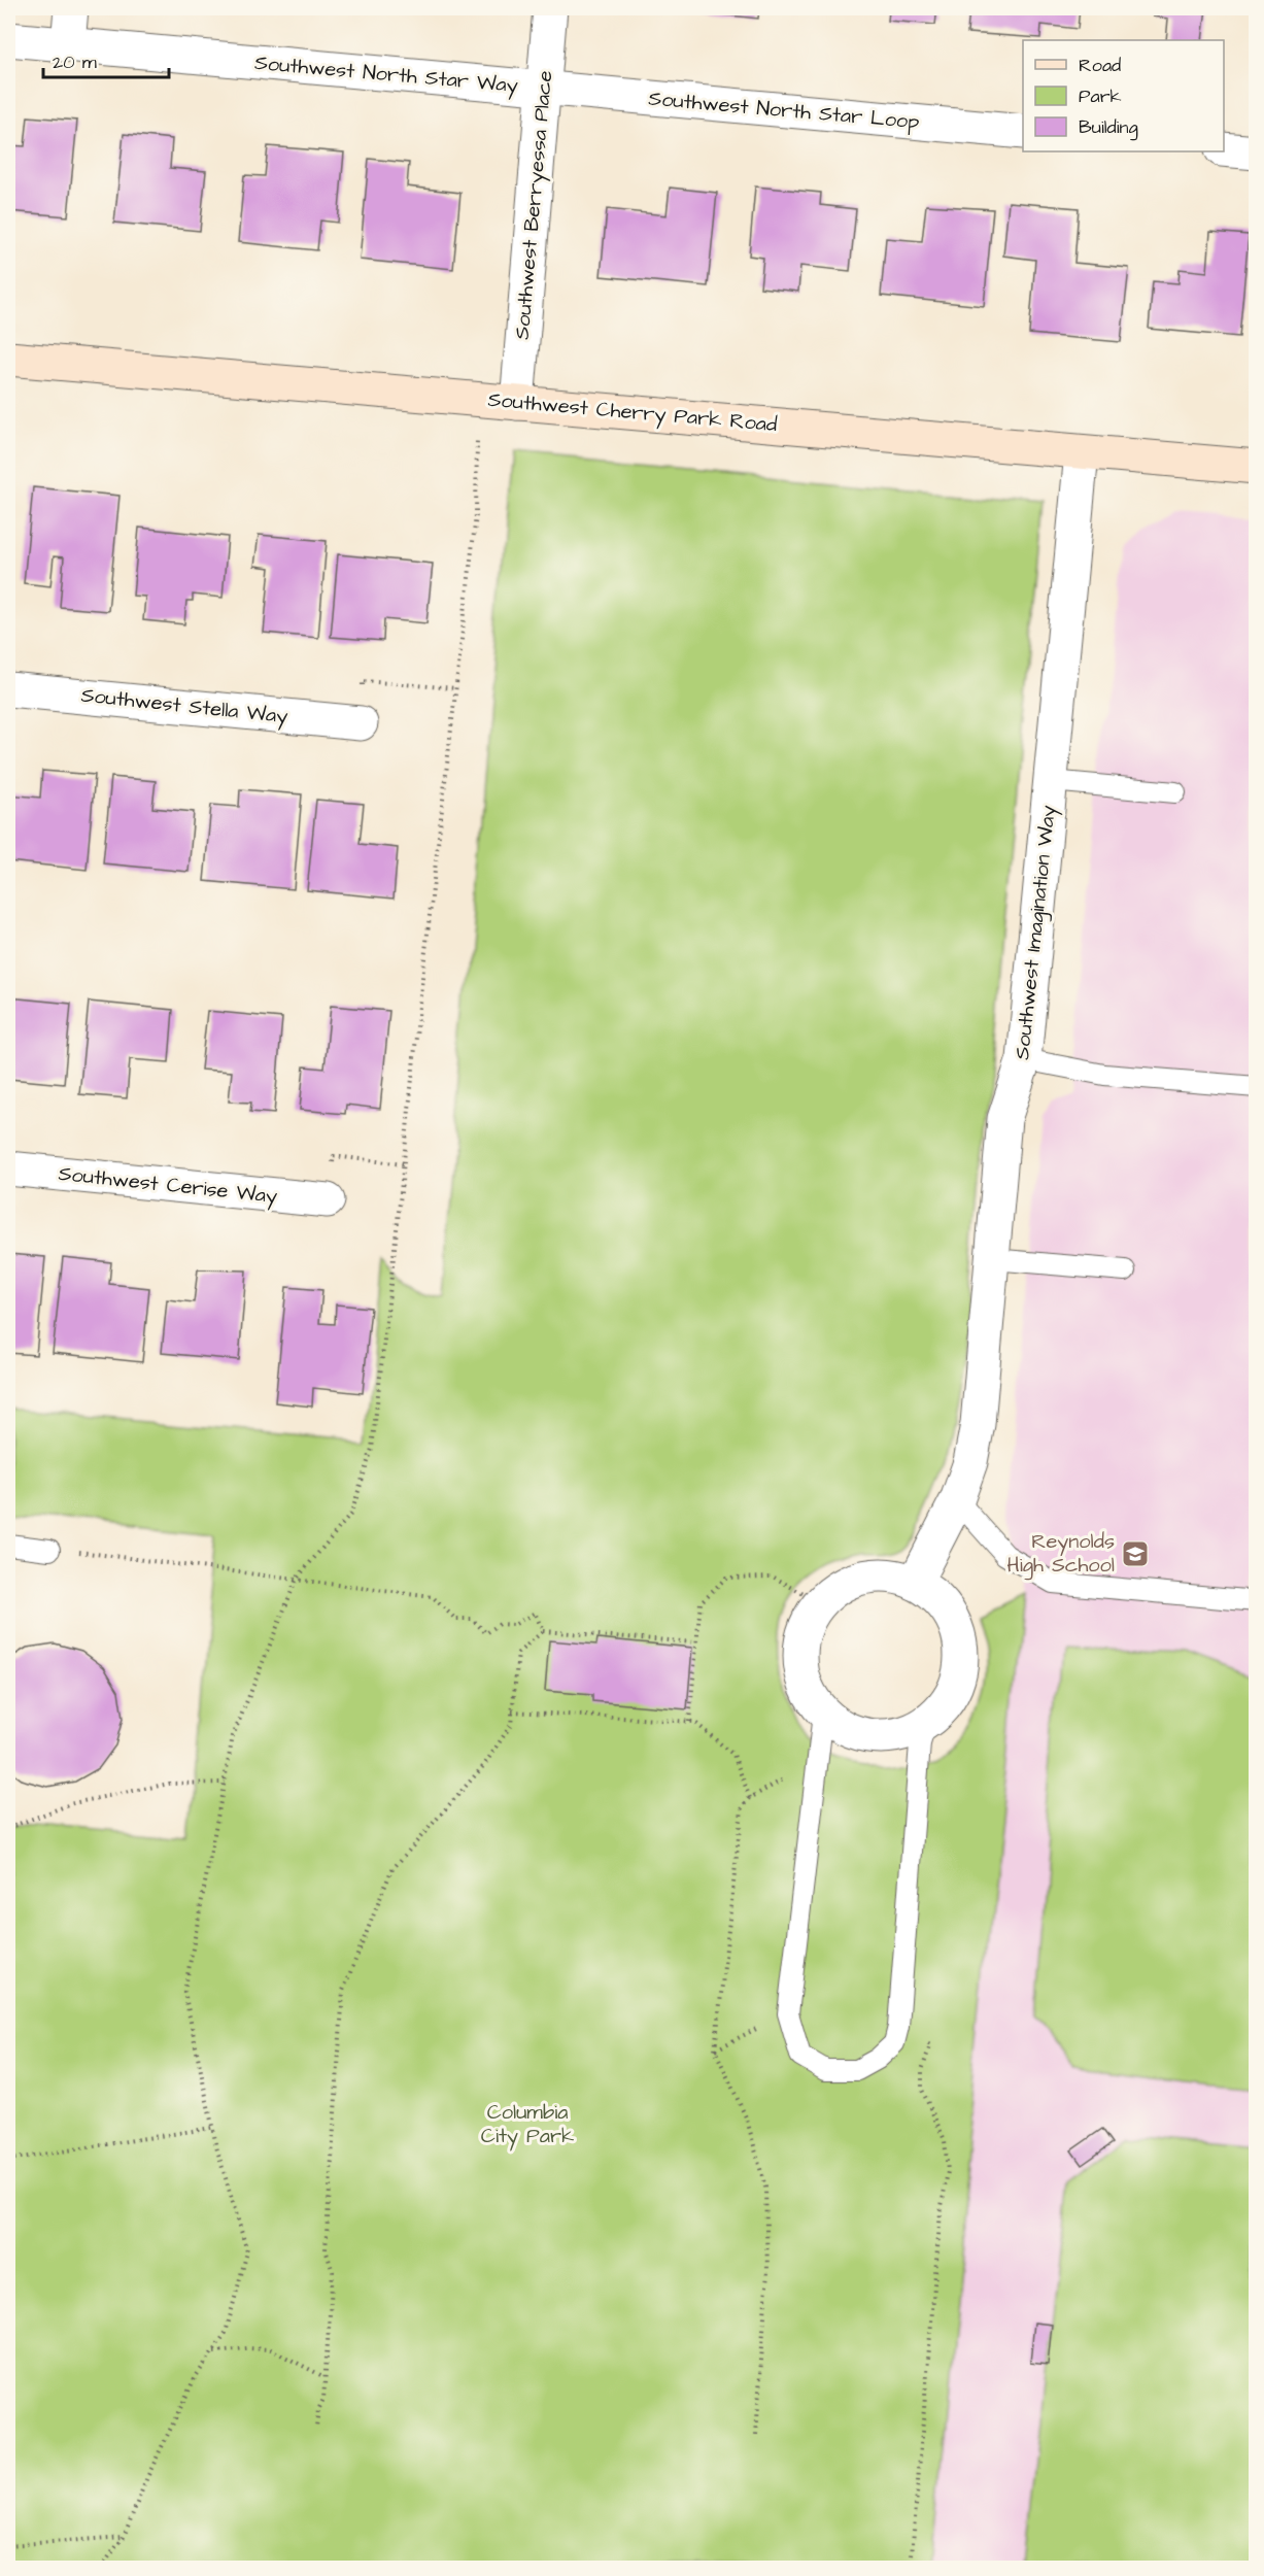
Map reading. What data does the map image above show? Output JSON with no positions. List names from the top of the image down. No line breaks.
{"streets":{"main road":["Southwest Cherry Park Road"],"street":["Southwest North Star Way","Southwest North Star Loop","Southwest Berryessa Place","Southwest Stella Way","Southwest Imagination Way","Southwest Cerise Way"]},"crossings":[["Southwest North Star Way","Southwest North Star Loop"],["Southwest North Star Way","Southwest Berryessa Place"],["Southwest North Star Loop","Southwest Berryessa Place"],["Southwest Berryessa Place","Southwest Cherry Park Road"],["Southwest Cherry Park Road","Southwest Imagination Way"]],"parks":["Columbia City Park"],"places":{"school or university":["Reynolds High School"]},"legend":["Road","Park","Building"],"scale_bar":"20 m"}
